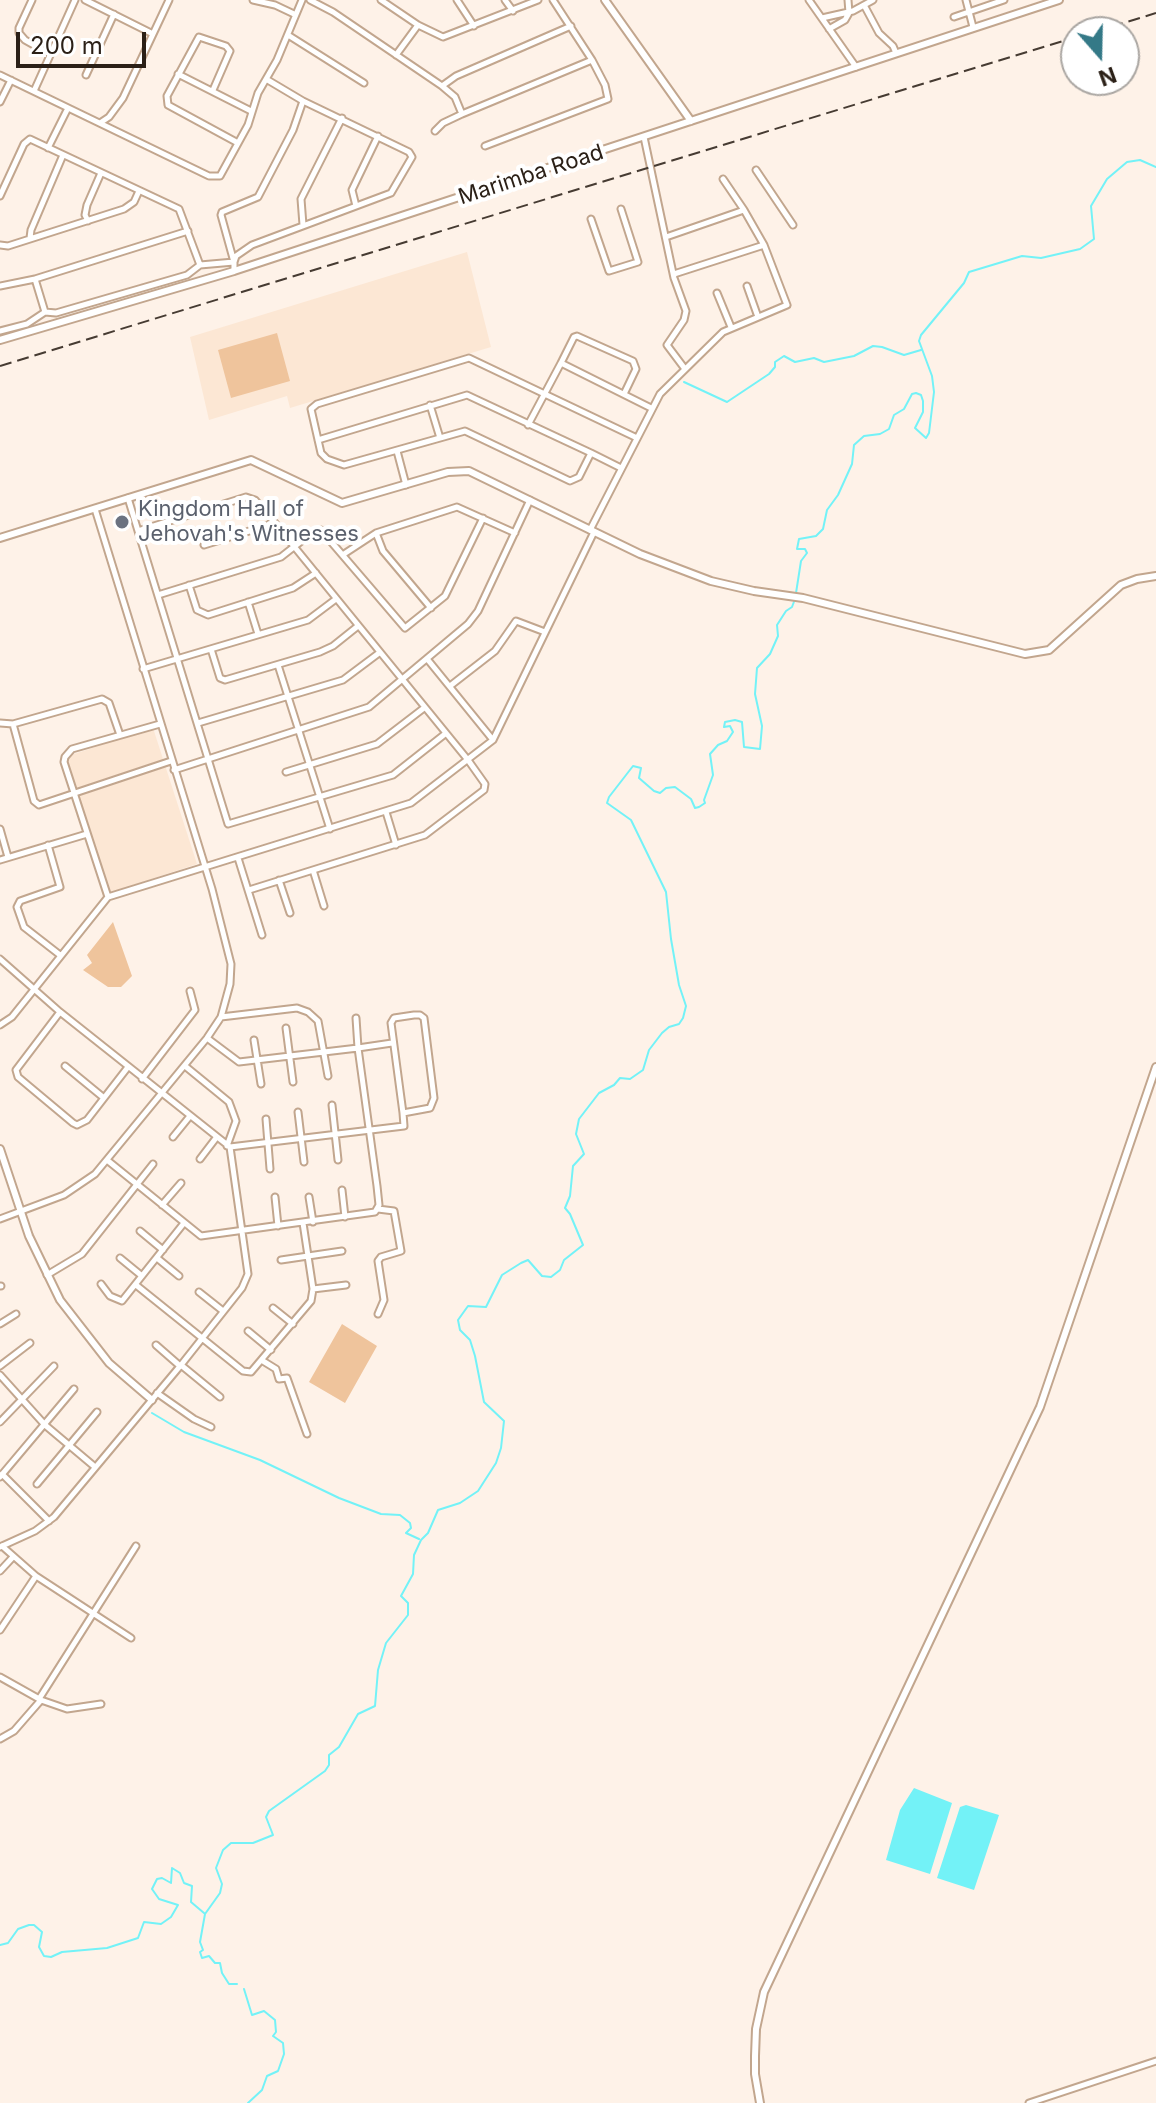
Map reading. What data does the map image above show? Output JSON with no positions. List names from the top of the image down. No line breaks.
{"streets":{"street":["Marimba Road"]},"places":["Kingdom Hall of Jehovah's Witnesses"],"scale_bar":"200 m","north":"bottom"}
